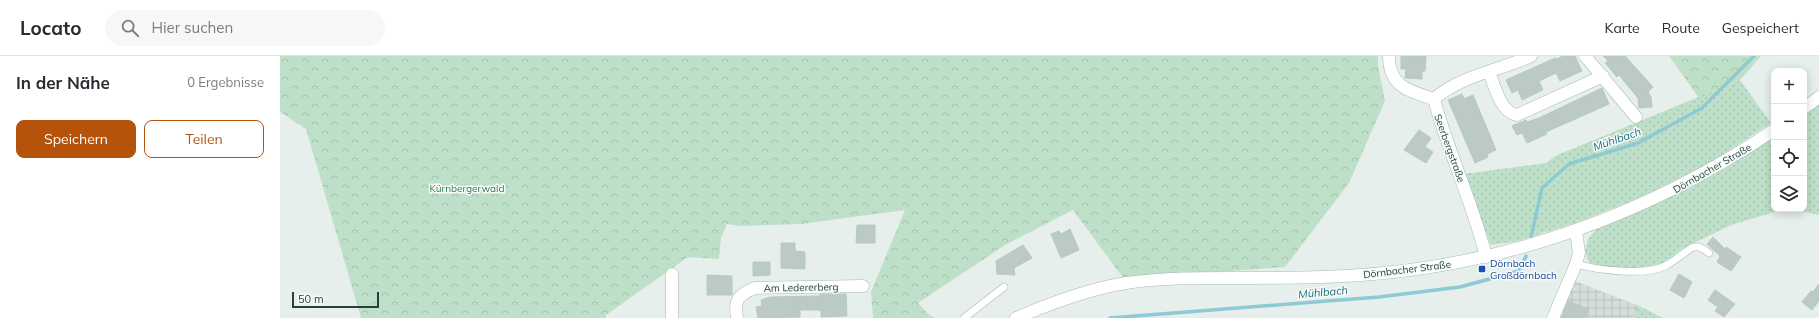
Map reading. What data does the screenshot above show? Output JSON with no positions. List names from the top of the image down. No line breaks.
{"streets":{"street":["Seerbergstraße","Dörnbacher Straße","Am Ledererberg"]},"crossings":[["Seerbergstraße","Dörnbacher Straße"]],"water":["Mühlbach"],"parks":["Kürnbergerwald"],"places":{"transit":["Dörnbach Großdörnbach"]},"scale_bar":"50 m","page":{"header":"Locato","search":"Hier suchen","nav":["Karte","Route","Gespeichert"],"heading":["In der Nähe","0 Ergebnisse"],"map_buttons":["+","−"],"buttons":["Speichern","Teilen"],"scale":"50 m"}}
